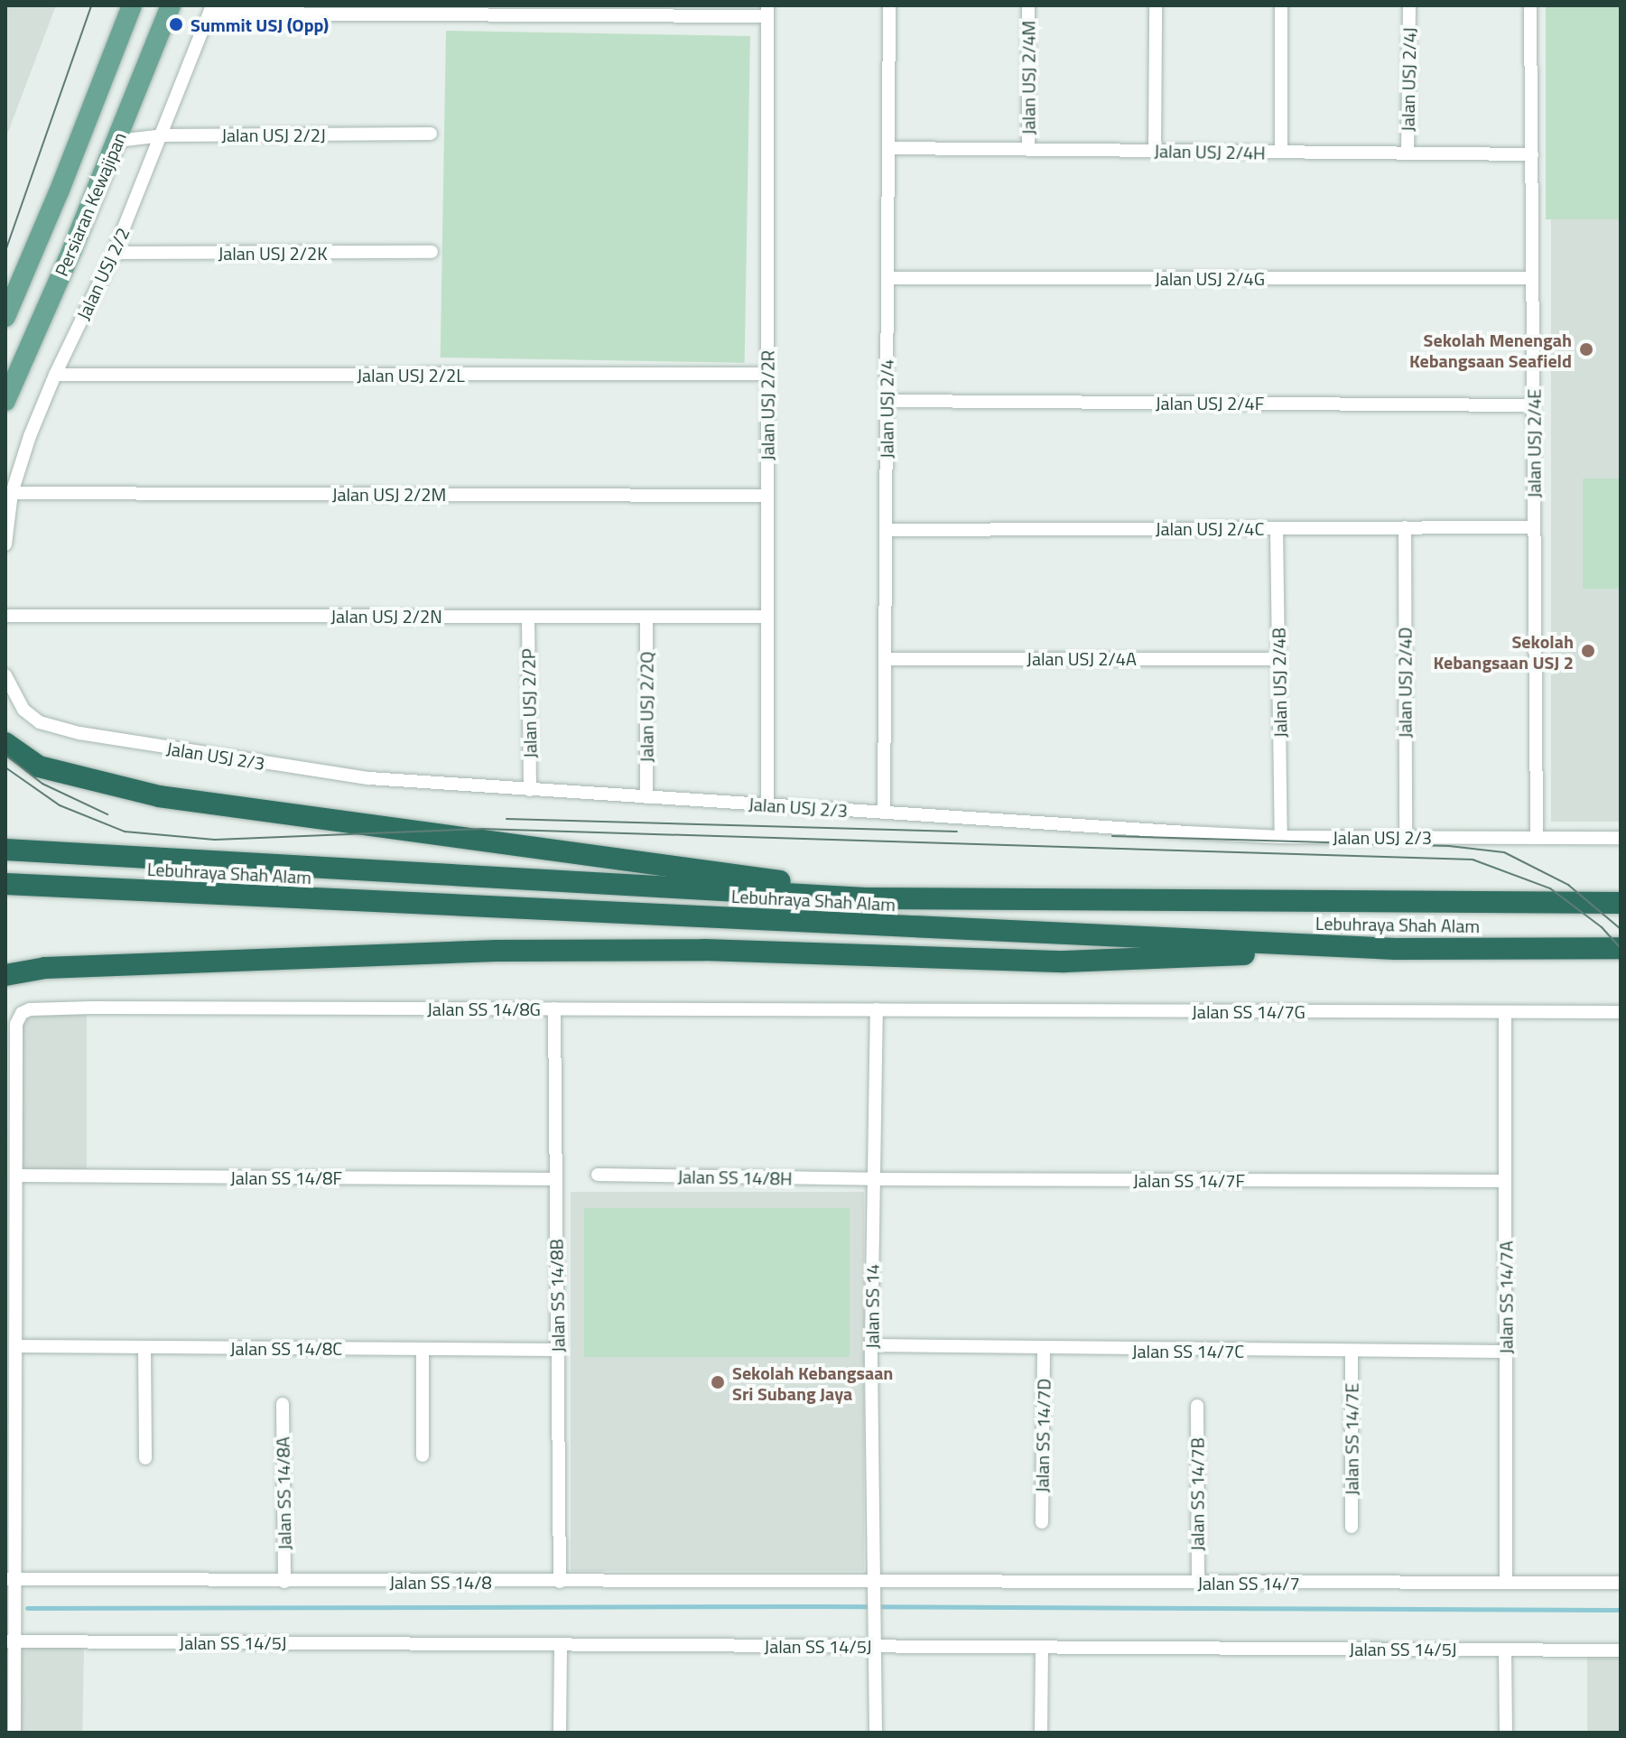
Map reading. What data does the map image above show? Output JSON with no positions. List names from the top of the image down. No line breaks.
{"streets":{"highway":["Lebuhraya Shah Alam"],"main road":["Persiaran Kewajipan"],"street":["Jalan USJ 2/4M","Jalan USJ 2/4J","Jalan USJ 2/2J","Jalan USJ 2/4H","Jalan USJ 2/2K","Jalan USJ 2/2","Jalan USJ 2/4G","Jalan USJ 2/2L","Jalan USJ 2/4F","Jalan USJ 2/2R","Jalan USJ 2/4","Jalan USJ 2/4E","Jalan USJ 2/2M","Jalan USJ 2/4C","Jalan USJ 2/2N","Jalan USJ 2/4A","Jalan USJ 2/4B","Jalan USJ 2/4D","Jalan USJ 2/2P","Jalan USJ 2/2Q","Jalan USJ 2/3","Jalan SS 14/8G","Jalan SS 14/7G","Jalan SS 14/8F","Jalan SS 14/8H","Jalan SS 14/7F","Jalan SS 14/8B","Jalan SS 14/7A","Jalan SS 14","Jalan SS 14/8C","Jalan SS 14/7C","Jalan SS 14/7D","Jalan SS 14/7E","Jalan SS 14/8A","Jalan SS 14/7B","Jalan SS 14/8","Jalan SS 14/7","Jalan SS 14/5J"]},"crossings":[["Jalan USJ 2/4M","Jalan USJ 2/4H"],["Jalan USJ 2/4J","Jalan USJ 2/4H"],["Jalan USJ 2/2J","Persiaran Kewajipan"],["Jalan USJ 2/2J","Jalan USJ 2/2"],["Jalan USJ 2/4H","Jalan USJ 2/4"],["Jalan USJ 2/4H","Jalan USJ 2/4E"],["Jalan USJ 2/2K","Jalan USJ 2/2"],["Jalan USJ 2/2","Jalan USJ 2/2L"],["Jalan USJ 2/2","Jalan USJ 2/2M"],["Jalan USJ 2/4G","Jalan USJ 2/4"],["Jalan USJ 2/4G","Jalan USJ 2/4E"],["Jalan USJ 2/2L","Jalan USJ 2/2R"],["Jalan USJ 2/4F","Jalan USJ 2/4"],["Jalan USJ 2/4F","Jalan USJ 2/4E"],["Jalan USJ 2/2R","Jalan USJ 2/2M"],["Jalan USJ 2/2R","Jalan USJ 2/2N"],["Jalan USJ 2/2R","Jalan USJ 2/3"],["Jalan USJ 2/4","Jalan USJ 2/4C"],["Jalan USJ 2/4","Jalan USJ 2/4A"],["Jalan USJ 2/4","Jalan USJ 2/3"],["Jalan USJ 2/4E","Jalan USJ 2/4C"],["Jalan USJ 2/4E","Jalan USJ 2/3"],["Jalan USJ 2/4C","Jalan USJ 2/4B"],["Jalan USJ 2/4C","Jalan USJ 2/4D"],["Jalan USJ 2/2N","Jalan USJ 2/2P"],["Jalan USJ 2/2N","Jalan USJ 2/2Q"],["Jalan USJ 2/4A","Jalan USJ 2/4B"],["Jalan USJ 2/4B","Jalan USJ 2/3"],["Jalan USJ 2/4D","Jalan USJ 2/3"],["Jalan USJ 2/2P","Jalan USJ 2/3"],["Jalan USJ 2/2Q","Jalan USJ 2/3"],["Jalan SS 14/8G","Jalan SS 14/7G"],["Jalan SS 14/8G","Jalan SS 14/8F"],["Jalan SS 14/8G","Jalan SS 14/8B"],["Jalan SS 14/8G","Jalan SS 14"],["Jalan SS 14/7G","Jalan SS 14/7A"],["Jalan SS 14/7G","Jalan SS 14"],["Jalan SS 14/8F","Jalan SS 14/8B"],["Jalan SS 14/8H","Jalan SS 14/7F"],["Jalan SS 14/8H","Jalan SS 14"],["Jalan SS 14/7F","Jalan SS 14/7A"],["Jalan SS 14/7F","Jalan SS 14"],["Jalan SS 14/8B","Jalan SS 14/8C"],["Jalan SS 14/8B","Jalan SS 14/8"],["Jalan SS 14/7A","Jalan SS 14/7C"],["Jalan SS 14/7A","Jalan SS 14/7"],["Jalan SS 14","Jalan SS 14/7C"],["Jalan SS 14","Jalan SS 14/8"],["Jalan SS 14","Jalan SS 14/7"],["Jalan SS 14","Jalan SS 14/5J"],["Jalan SS 14/7C","Jalan SS 14/7D"],["Jalan SS 14/7C","Jalan SS 14/7E"],["Jalan SS 14/8A","Jalan SS 14/8"],["Jalan SS 14/7B","Jalan SS 14/7"],["Jalan SS 14/8","Jalan SS 14/7"]],"places":["Summit USJ (Opp)","Sekolah Menengah Kebangsaan Seafield","Sekolah Kebangsaan USJ 2","Sekolah Kebangsaan Sri Subang Jaya"]}
